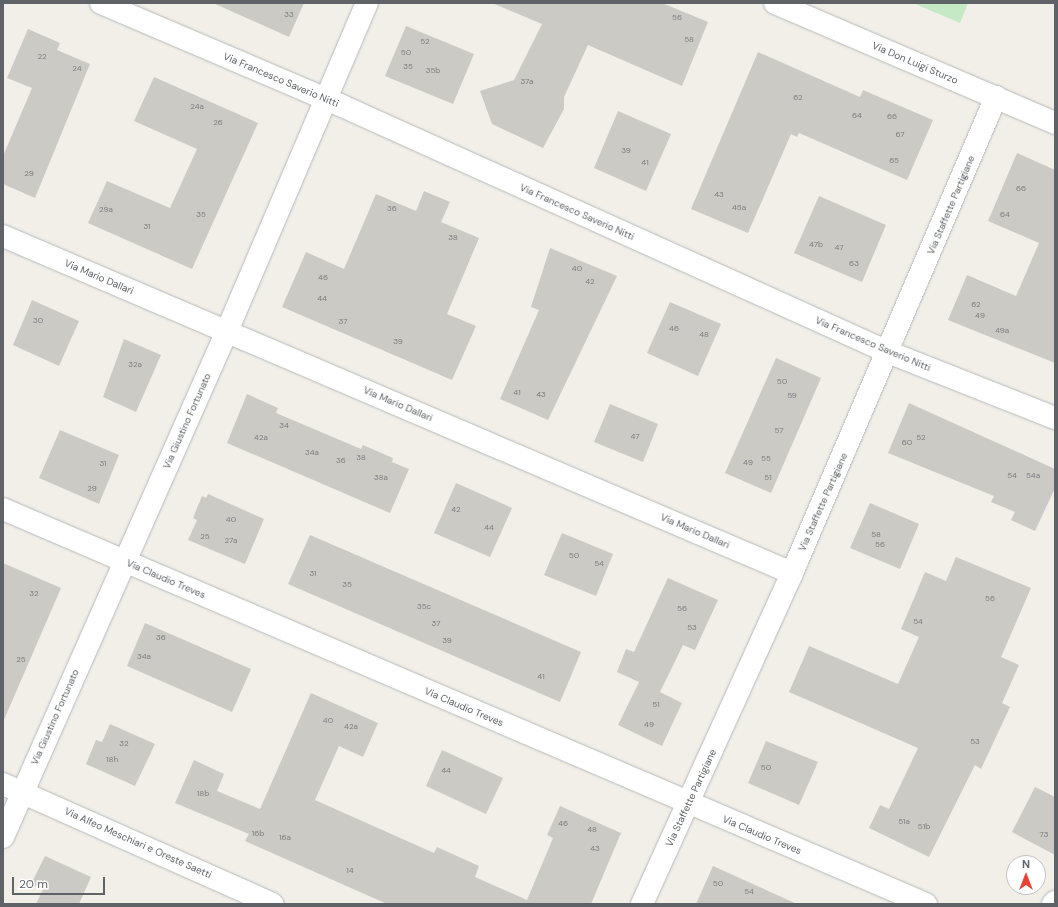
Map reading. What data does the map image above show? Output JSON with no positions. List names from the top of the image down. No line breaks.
{"streets":{"street":["Via Don Luigi Sturzo","Via Francesco Saverio Nitti","Via Staffette Partigiane","Via Mario Dallari","Via Giustino Fortunato","Via Claudio Treves","Via Alfeo Meschiari e Oreste Saetti"]},"crossings":[["Via Don Luigi Sturzo","Via Staffette Partigiane"],["Via Francesco Saverio Nitti","Via Staffette Partigiane"],["Via Francesco Saverio Nitti","Via Giustino Fortunato"],["Via Staffette Partigiane","Via Mario Dallari"],["Via Staffette Partigiane","Via Claudio Treves"],["Via Mario Dallari","Via Giustino Fortunato"],["Via Giustino Fortunato","Via Claudio Treves"],["Via Giustino Fortunato","Via Alfeo Meschiari e Oreste Saetti"]],"house_numbers":["33","56","58","52","50","22","35","24","35b","37a","62","24a","64","66","26","67","39","65","41","29","66","43","45a","36","29a","35","64","31","38","47b","47","63","40","46","42","44","62","49","30","37","46","49a","48","39","32a","50","41","43","59","34","57","47","42a","52","60","34a","38","55","36","49","31","54","54a","38a","51","29","42","40","44","58","25","27a","56","50","54","31","35","32","56","35c","56","54","37","53","36","39","34a","25","41","51","40","49","42a","53","32","18h","50","44","18b","51a","46","51b","48","16b","73","16a","43","14","50","54"],"scale_bar":"20 m","north":"top"}
